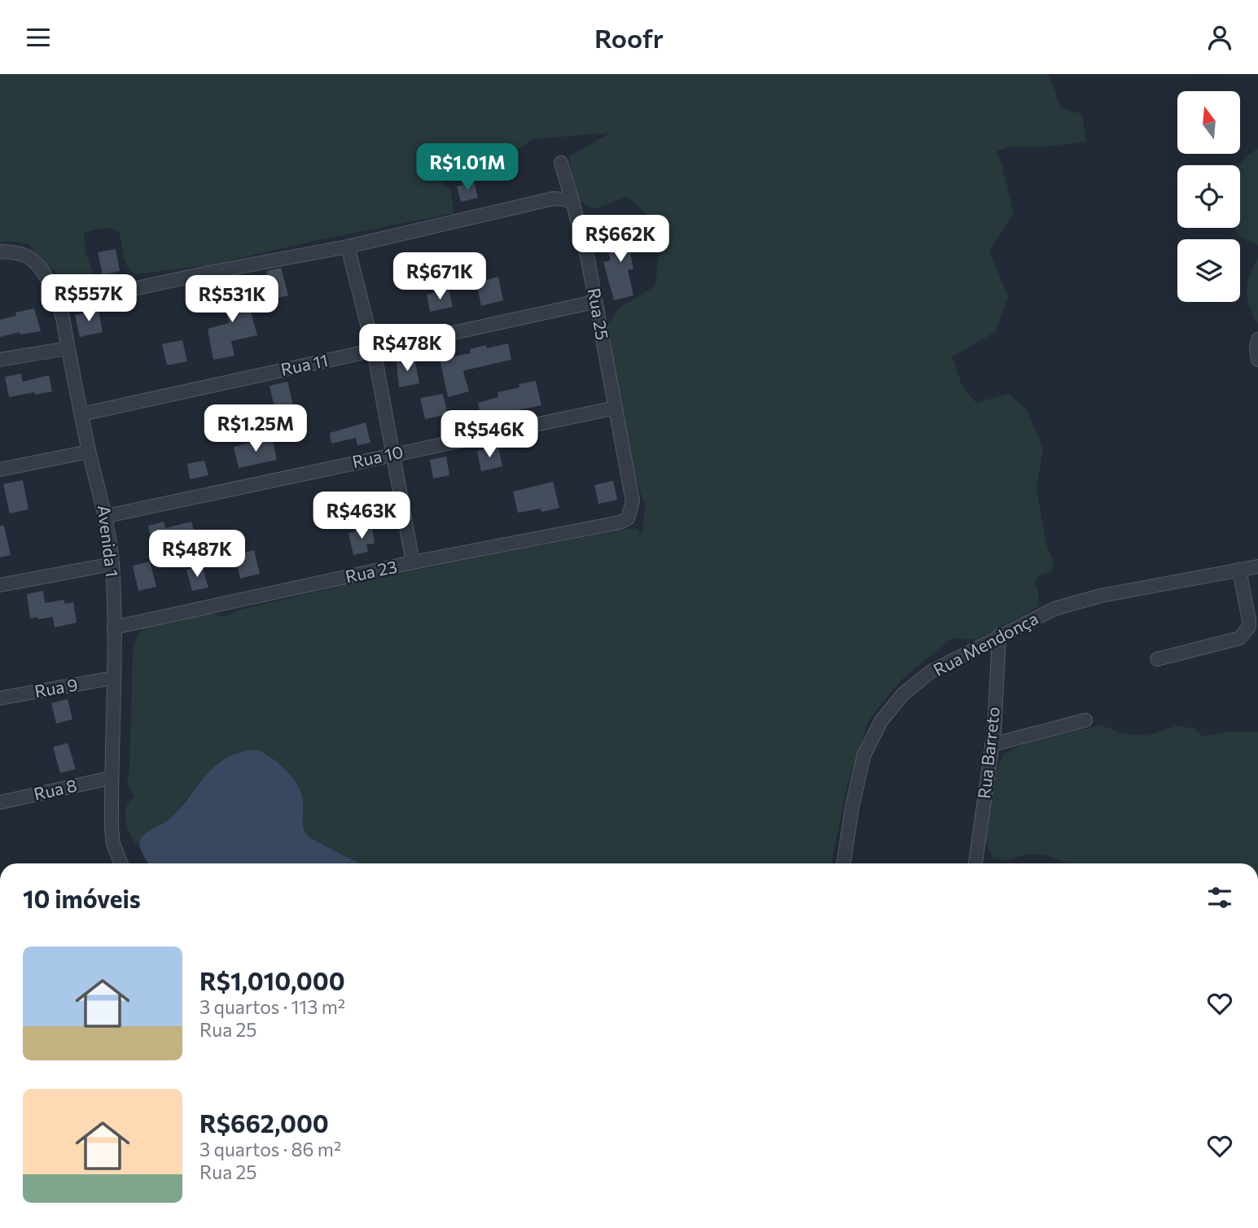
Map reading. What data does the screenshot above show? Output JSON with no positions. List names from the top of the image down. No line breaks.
{"streets":{"street":["Rua 25","Rua 11","Rua 10","Avenida 1","Rua 23","Rua Mendonça","Rua 9","Rua Barreto","Rua 8"]},"crossings":[["Rua 25","Rua 11"],["Rua 25","Rua 10"],["Rua 25","Rua 23"],["Rua 11","Avenida 1"],["Rua 10","Avenida 1"],["Avenida 1","Rua 23"],["Avenida 1","Rua 9"],["Avenida 1","Rua 8"],["Rua Mendonça","Rua Barreto"]],"north":"top","page":{"header":"Roofr","price":["R$1.01M","R$662K","R$671K","R$557K","R$531K","R$478K","R$1.25M","R$546K","R$463K","R$487K"],"heading":"10 imóveis","list":[{"name":"R$1,010,000","note":"3 quartos · 113 m² · Rua 25"},{"name":"R$662,000","note":"3 quartos · 86 m² · Rua 25"}]}}
